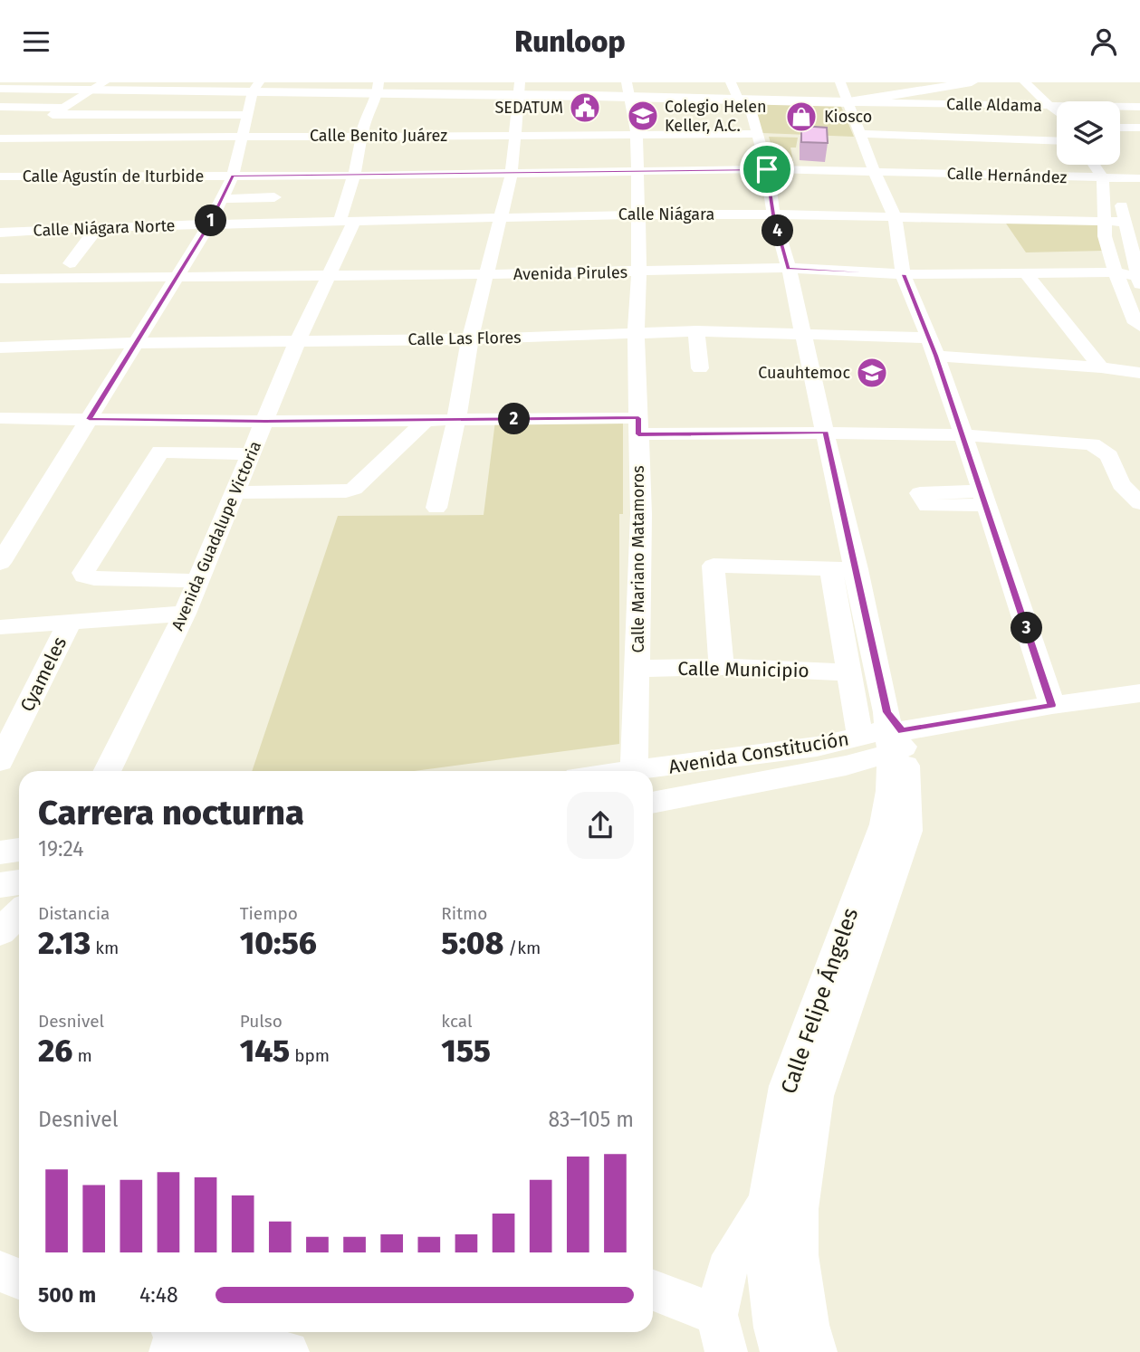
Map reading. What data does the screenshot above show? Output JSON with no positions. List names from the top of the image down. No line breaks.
{"streets":{"street":["Calle Aldama","Calle Benito Juárez","Calle Hernández","Calle Agustín de Iturbide","Calle Niágara","Calle Niágara Norte","Avenida Pirules","Calle Las Flores","Avenida Guadalupe Victoria","Calle Mariano Matamoros","Calle Municipio","Cyameles","Avenida Constitución","Calle Felipe Ángeles"]},"crossings":[["Calle Benito Juárez","Avenida Guadalupe Victoria"],["Calle Benito Juárez","Calle Mariano Matamoros"],["Calle Hernández","Calle Agustín de Iturbide"],["Calle Agustín de Iturbide","Avenida Guadalupe Victoria"],["Calle Agustín de Iturbide","Calle Mariano Matamoros"],["Calle Niágara","Calle Niágara Norte"],["Calle Niágara","Avenida Guadalupe Victoria"],["Calle Niágara","Calle Mariano Matamoros"],["Avenida Pirules","Avenida Guadalupe Victoria"],["Avenida Pirules","Calle Mariano Matamoros"],["Calle Las Flores","Avenida Guadalupe Victoria"],["Calle Las Flores","Calle Mariano Matamoros"],["Calle Mariano Matamoros","Calle Municipio"],["Calle Mariano Matamoros","Avenida Constitución"],["Avenida Constitución","Calle Felipe Ángeles"]],"places":{"public building":["SEDATUM"],"school or university":["Colegio Helen Keller, A.C.","Cuauhtemoc"],"shop":["Kiosco"]},"page":{"header":"Runloop","pins":["1","4","2","3"],"heading":["Carrera nocturna","19:24"],"stats":[["Distancia","2.13 km"],["Tiempo","10:56"],["Ritmo","5:08 /km"],["Desnivel","26 m"],["Pulso","145 bpm"],["kcal","155"]],"chart":["Desnivel","83–105 m"],"list":[{"name":"500 m","note":"4:48"}]}}
